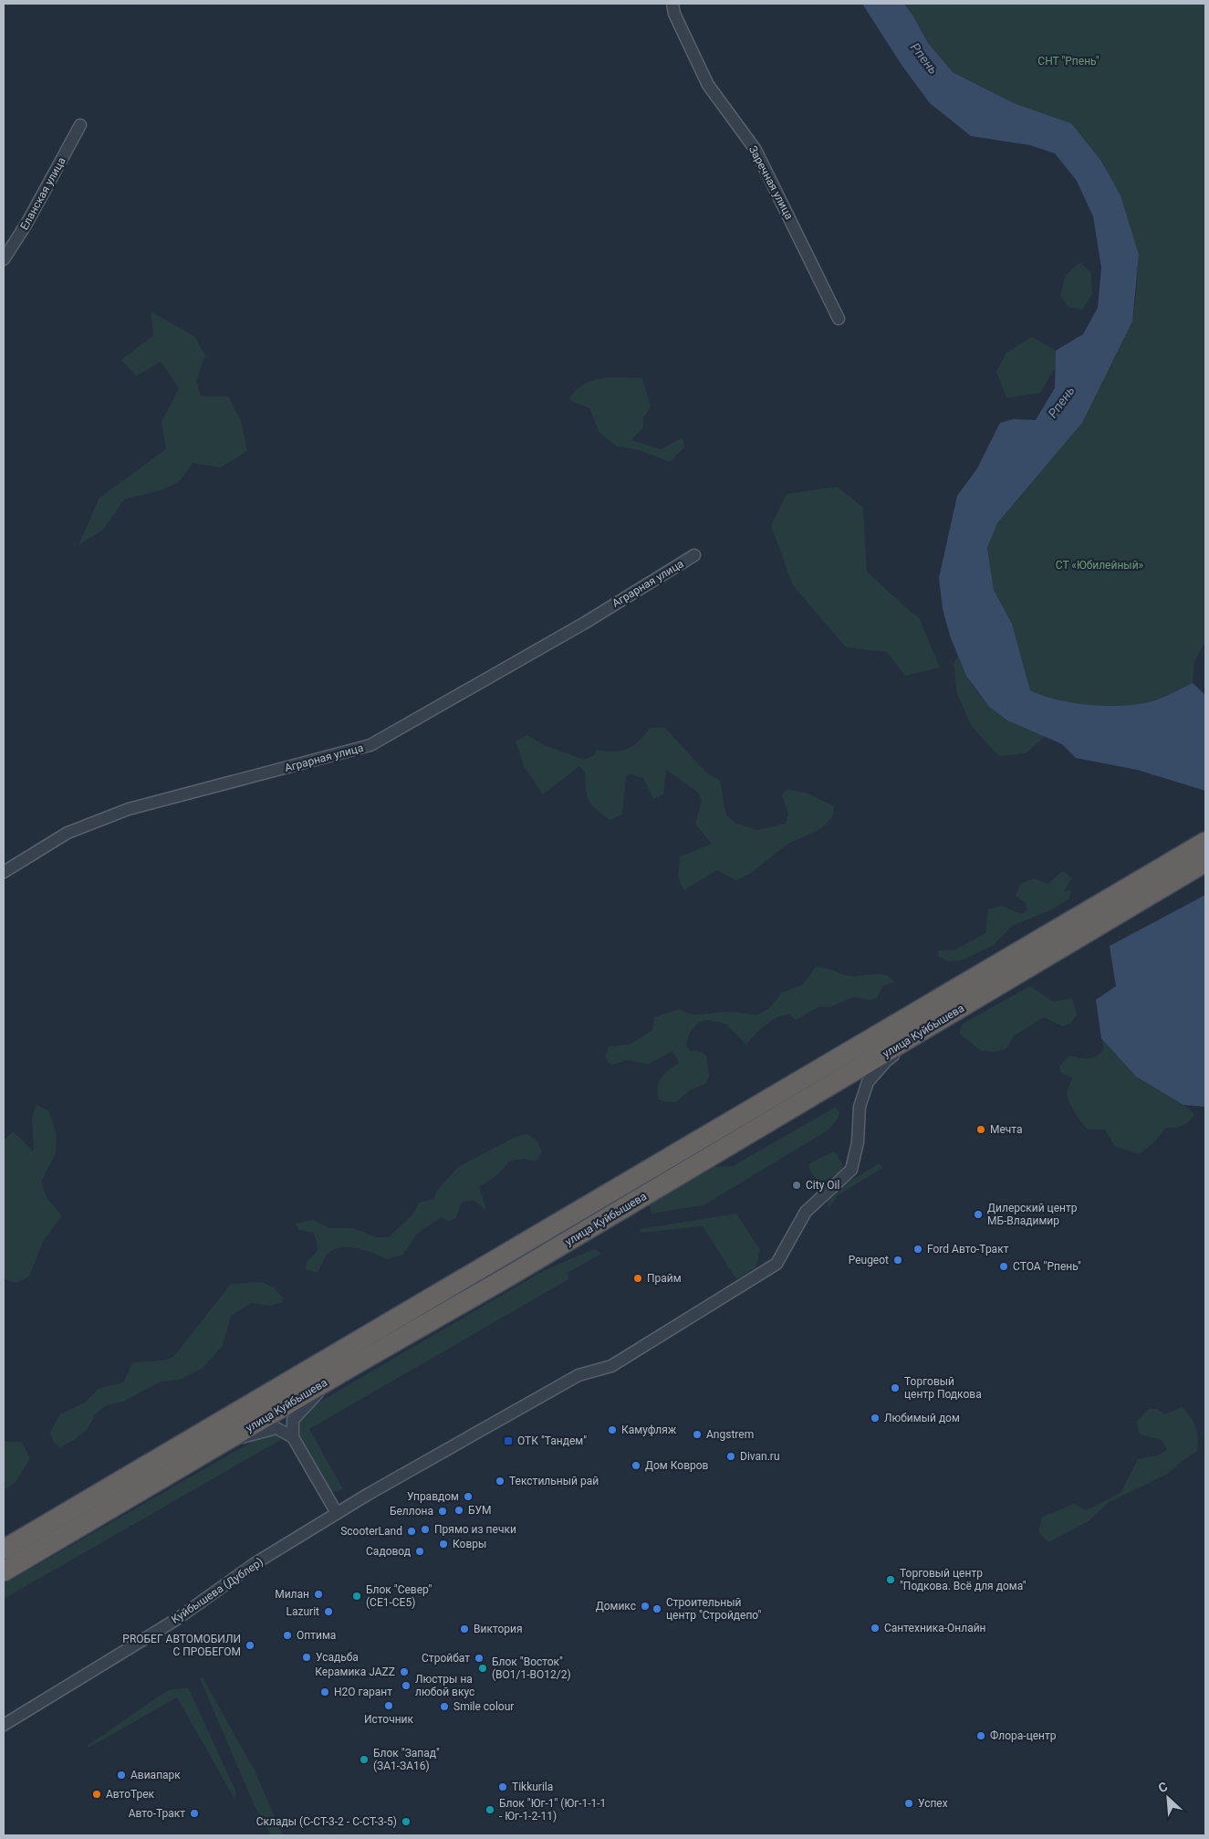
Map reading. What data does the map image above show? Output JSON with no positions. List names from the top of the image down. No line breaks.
{"streets":{"highway":["улица Куйбышева"],"street":["Заречная улица","Еланская улица","Аграрная улица","Куйбышева (Дублер)"]},"crossings":[["улица Куйбышева","Куйбышева (Дублер)"]],"water":["Рпень"],"parks":["СНТ \"Рпень\"","СТ «Юбилейный»"],"places":{"other":["Мечта","City Oil","Дилерский центр МБ-Владимир","Ford Авто-Тракт","Peugeot","СТОА \"Рпень\"","Прайм","Торговый центр Подкова","Любимый дом","Камуфляж","Angstrem","Divan.ru","Дом Ковров","Текстильный рай","Управдом","БУМ","Беллона","Прямо из печки","ScooterLand","Ковры","Садовод","Торговый центр \"Подкова. Всё для дома\"","Милан","Блок \"Север\" (СЕ1-СЕ5)","Домикс","Строительный центр \"Стройдепо\"","Lazurit","Сантехника-Онлайн","Виктория","Оптима","PROБЕГ АВТОМОБИЛИ С ПРОБЕГОМ","Усадьба","Стройбат","Блок \"Восток\" (ВО1/1-ВО12/2)","Керамика JAZZ","Люстры на любой вкус","H2O гарант","Источник","Smile colour","Флора-центр","Блок \"Запад\" (ЗА1-ЗА16)","Авиапарк","Tikkurila","АвтоТрек","Успех","Блок \"Юг-1\" (Юг-1-1-1 - Юг-1-2-11)","Авто-Тракт","Склады (С-СТ-3-2 - С-СТ-3-5)"],"transit":["ОТК \"Тандем\""]},"north":"top left"}
